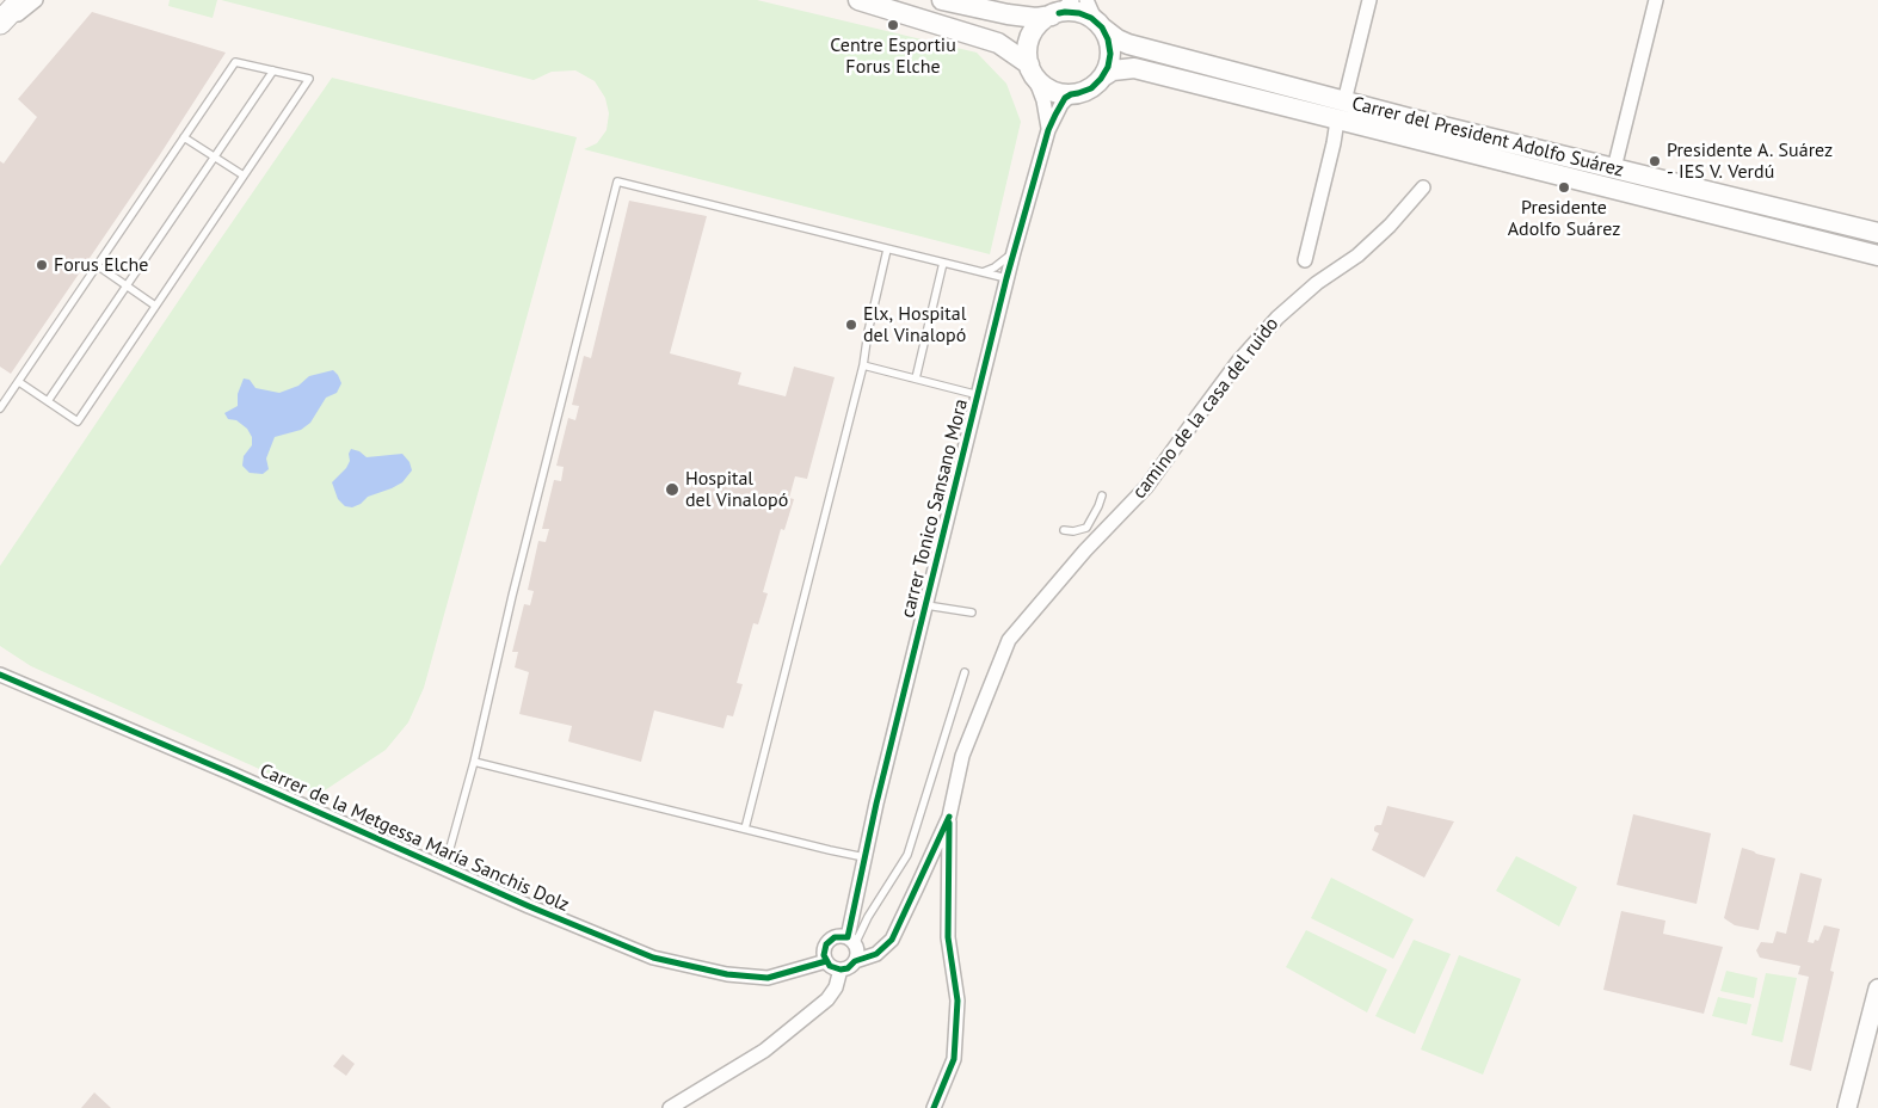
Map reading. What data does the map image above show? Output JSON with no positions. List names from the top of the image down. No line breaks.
{"streets":{"main road":["Carrer del President Adolfo Suárez"],"street":["camino de la casa del ruido","carrer Tonico Sansano Mora","Carrer de la Metgessa María Sanchis Dolz"]},"crossings":[["Carrer del President Adolfo Suárez","carrer Tonico Sansano Mora"],["carrer Tonico Sansano Mora","Carrer de la Metgessa María Sanchis Dolz"]],"places":["Centre Esportiu Forus Elche","Presidente A. Suárez - IES V. Verdú","Presidente Adolfo Suárez","Forus Elche","Elx, Hospital del Vinalopó","Hospital del Vinalopó"]}
